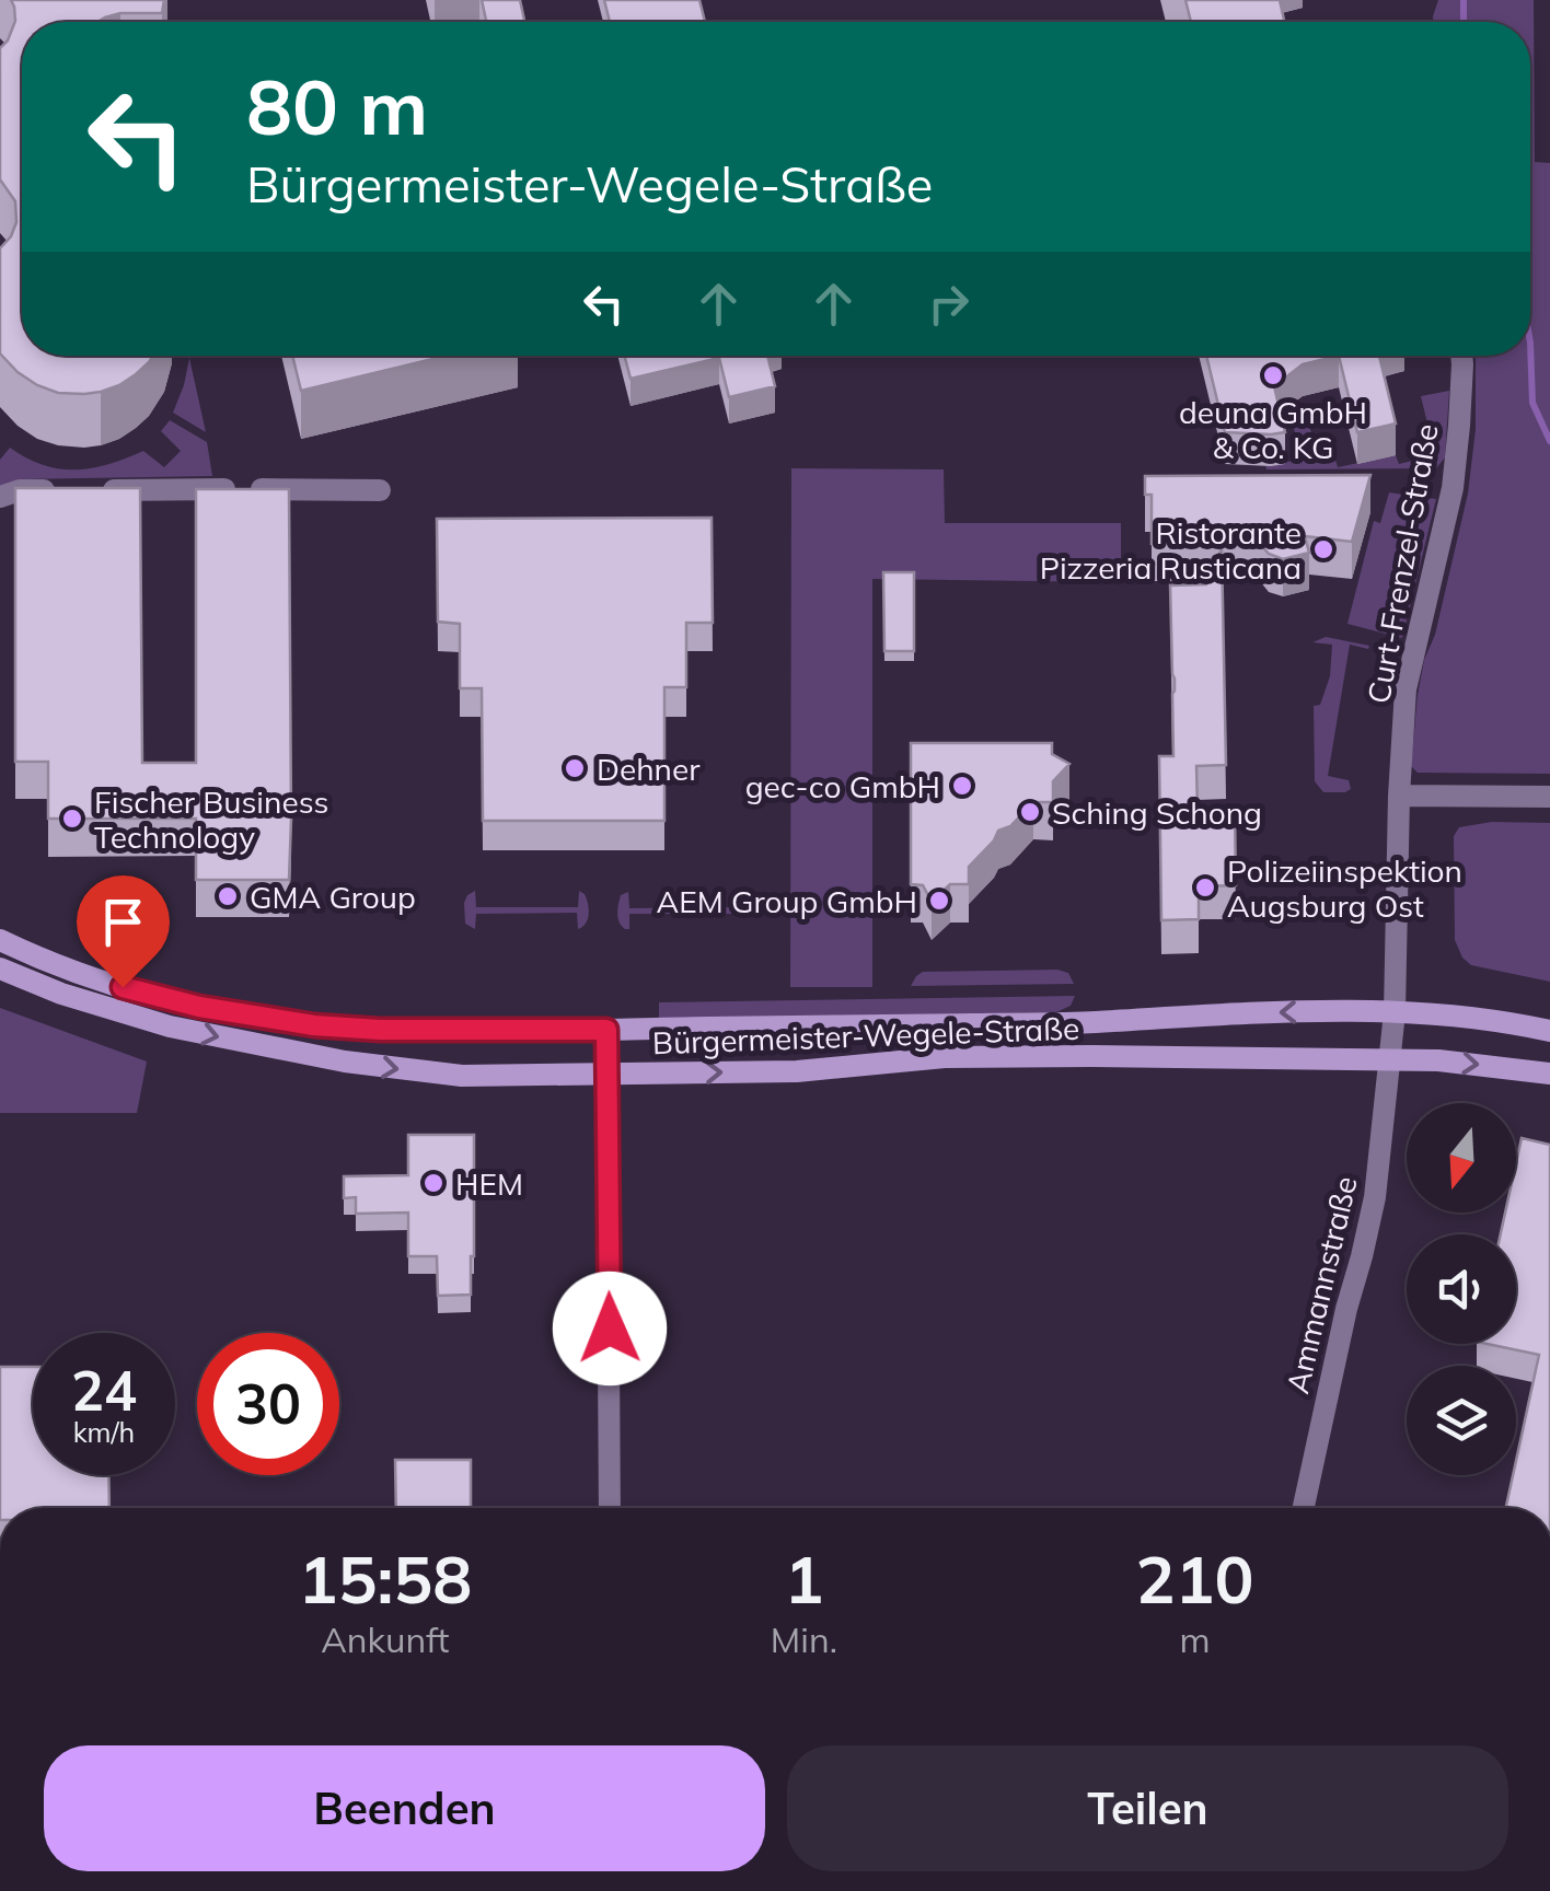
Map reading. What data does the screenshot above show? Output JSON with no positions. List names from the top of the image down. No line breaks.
{"streets":{"main road":["Bürgermeister-Wegele-Straße"],"street":["Curt-Frenzel-Straße","Ammannstraße"]},"crossings":[["Curt-Frenzel-Straße","Bürgermeister-Wegele-Straße"],["Curt-Frenzel-Straße","Ammannstraße"],["Bürgermeister-Wegele-Straße","Ammannstraße"]],"places":["deuna GmbH & Co. KG","Ristorante Pizzeria Rusticana","Dehner","gec-co GmbH","Sching Schong","Fischer Business Technology","Polizeiinspektion Augsburg Ost","GMA Group","AEM Group GmbH","HEM"],"north":"bottom","page":{"turn":["80 m","Bürgermeister-Wegele-Straße"],"speed":"24 km/h","limit":"30","eta":["15:58","Ankunft","1","Min.","210","m"],"buttons":["Beenden","Teilen"]}}
